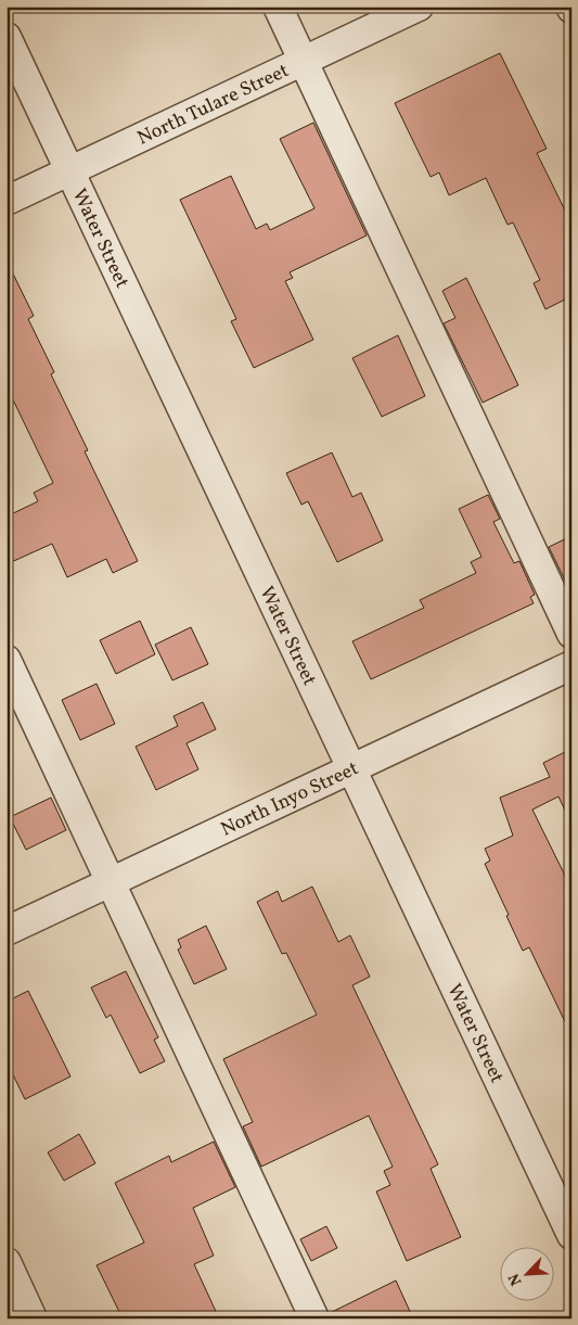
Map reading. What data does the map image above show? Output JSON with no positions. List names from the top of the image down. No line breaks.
{"streets":{"street":["North Tulare Street","Water Street","North Inyo Street"]},"crossings":[["North Tulare Street","Water Street"],["Water Street","North Inyo Street"]],"north":"bottom left"}
